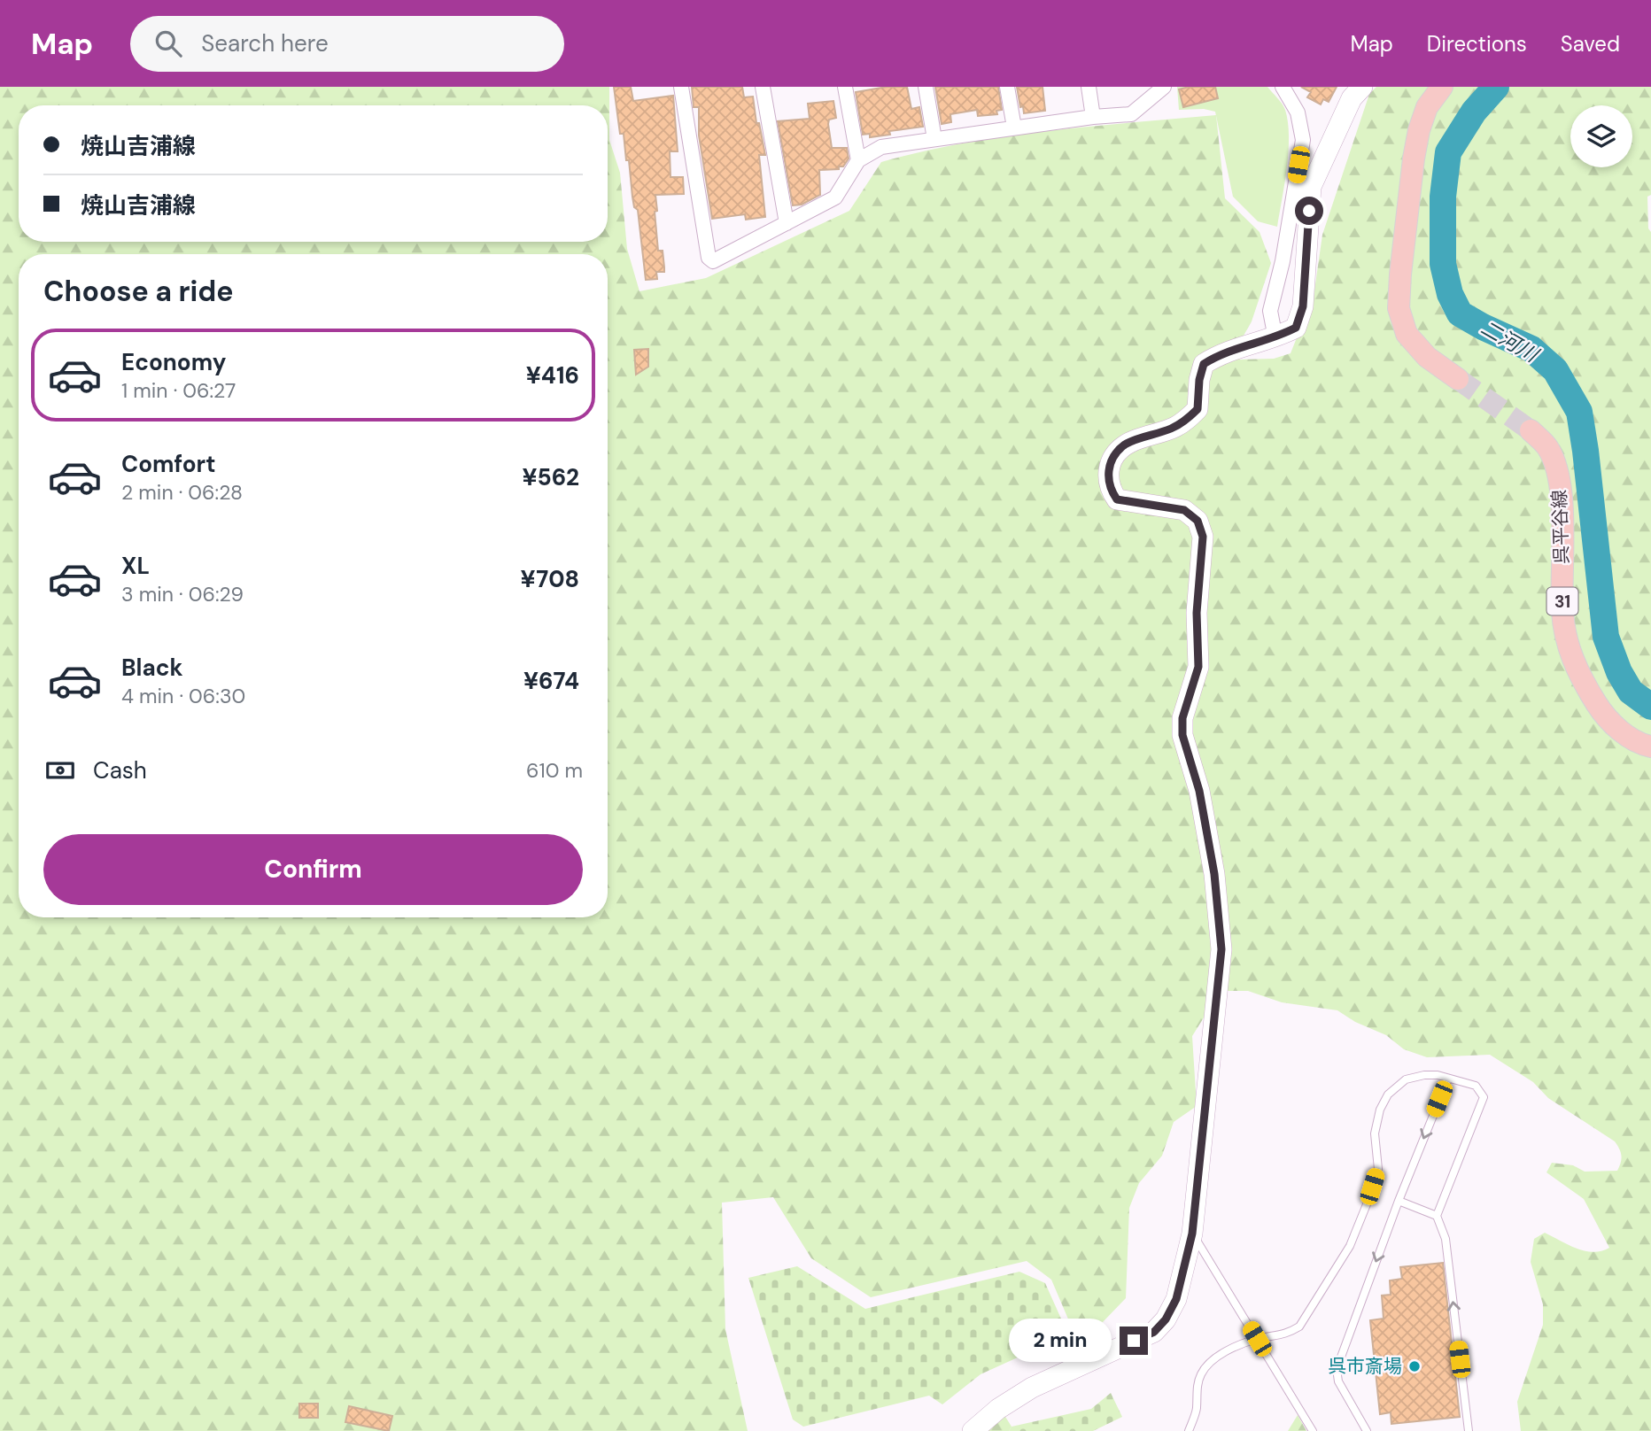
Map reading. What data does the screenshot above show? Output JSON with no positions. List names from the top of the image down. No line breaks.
{"streets":{"main road":["呉平谷線","31"]},"water":["二河川"],"places":["呉市斎場"],"page":{"header":"Map","search":"Search here","nav":["Map","Directions","Saved"],"banner":["焼山吉浦線","焼山吉浦線"],"heading":"Choose a ride","list":[{"name":"Economy","note":"1 min · 06:27","value":"¥416"},{"name":"Comfort","note":"2 min · 06:28","value":"¥562"},{"name":"XL","note":"3 min · 06:29","value":"¥708"},{"name":"Black","note":"4 min · 06:30","value":"¥674"}],"pay":["Cash","610 m"],"buttons":"Confirm","bubble":"2 min"}}
